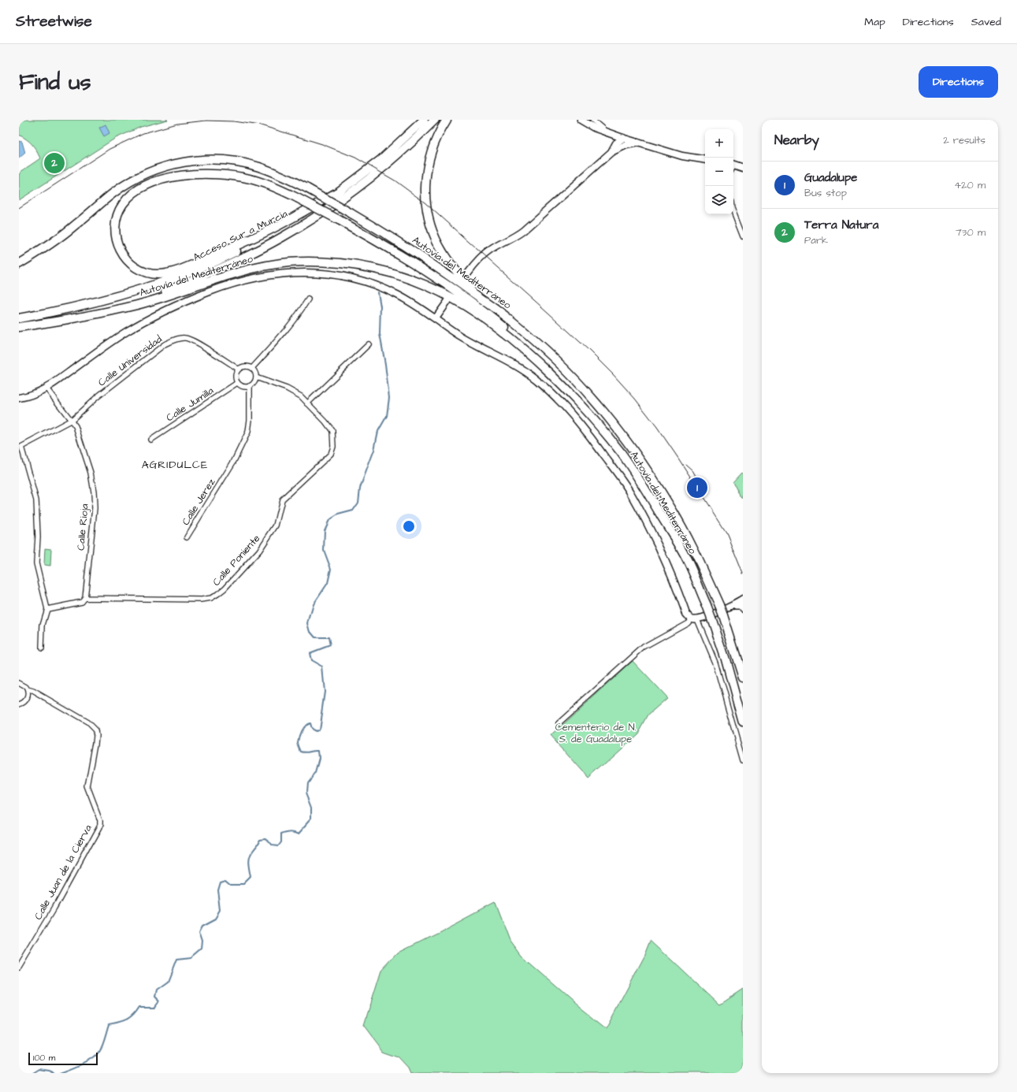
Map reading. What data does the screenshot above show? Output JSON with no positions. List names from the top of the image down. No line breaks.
{"streets":{"highway":["Acceso Sur a Murcia","Autovía del Mediterráneo"],"street":["Calle Universidad","Calle Jumilla","Calle Jerez","Calle Rioja","Calle Poniente","Calle Juan de la Cierva"]},"crossings":[["Acceso Sur a Murcia","Autovía del Mediterráneo"],["Calle Universidad","Calle Jumilla"],["Calle Universidad","Calle Jerez"],["Calle Universidad","Calle Rioja"],["Calle Universidad","Calle Poniente"],["Calle Jumilla","Calle Jerez"],["Calle Jumilla","Calle Poniente"],["Calle Jerez","Calle Poniente"],["Calle Rioja","Calle Poniente"]],"districts":["AGRIDULCE"],"parks":["Cementerio de N. S. de Guadalupe"],"scale_bar":"100 m","page":{"header":"Streetwise","nav":["Map","Directions","Saved"],"buttons":"Directions","title":"Find us","heading":["Nearby","2 results"],"map_buttons":["+","−"],"pins":["2","1"],"list":[{"mark":"1","name":"Guadalupe","note":"Bus stop","value":"420 m"},{"mark":"2","name":"Terra Natura","note":"Park","value":"730 m"}],"scale":"100 m"}}
